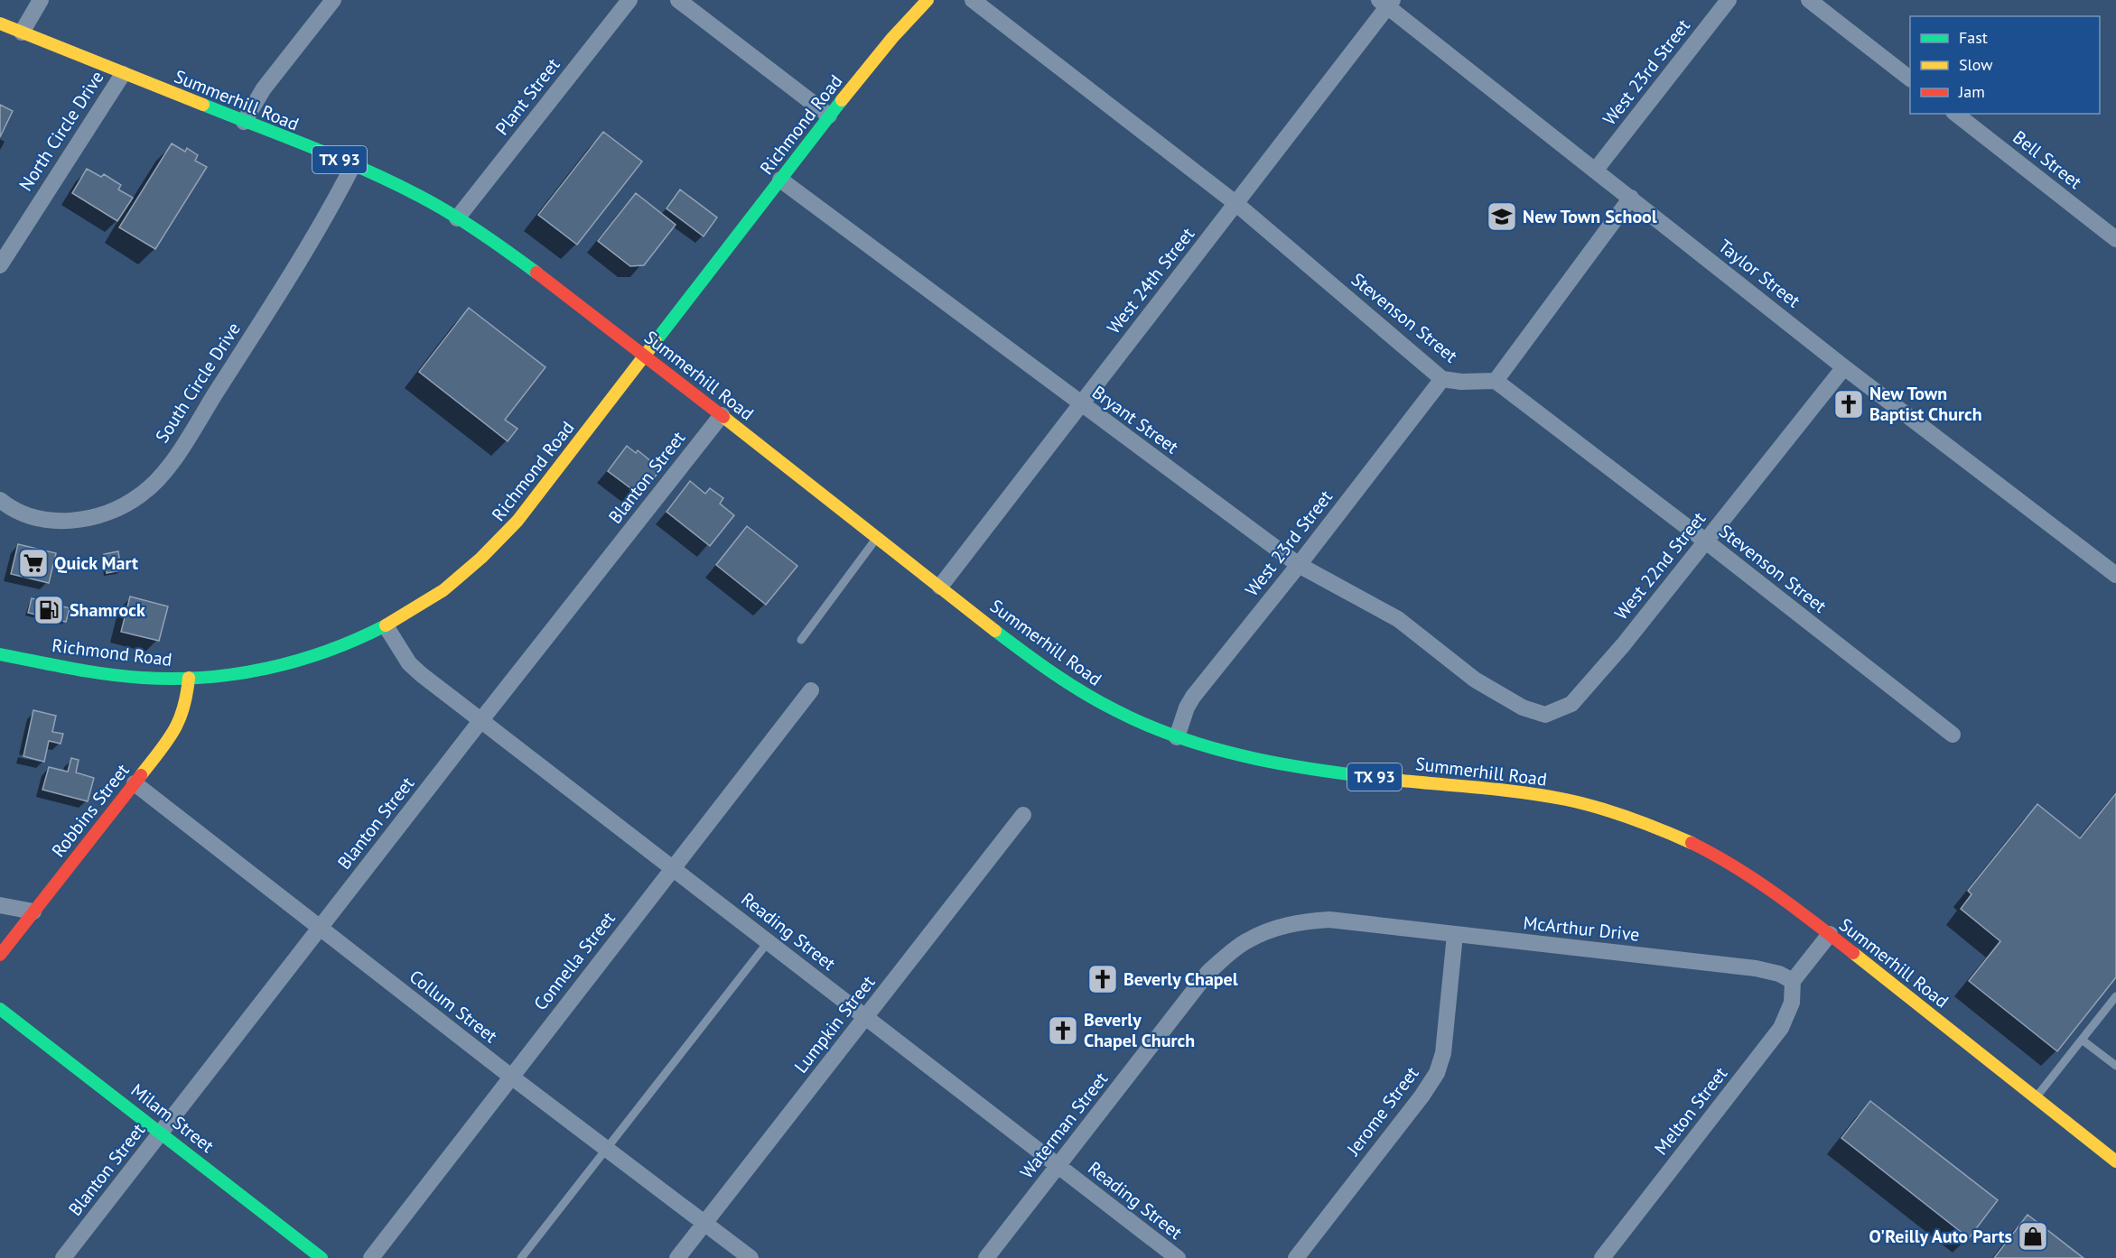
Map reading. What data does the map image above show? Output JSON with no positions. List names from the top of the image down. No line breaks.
{"streets":{"main road":["Summerhill Road","Richmond Road","TX 93","Robbins Street","Milam Street"],"street":["West 23rd Street","Plant Street","North Circle Drive","Bell Street","Taylor Street","West 24th Street","Stevenson Street","South Circle Drive","Bryant Street","Blanton Street","West 22nd Street","McArthur Drive","Reading Street","Connella Street","Collum Street","Lumpkin Street","Jerome Street","Melton Street","Waterman Street"]},"crossings":[["West 23rd Street","Summerhill Road"],["West 23rd Street","Taylor Street"],["West 23rd Street","Stevenson Street"],["West 23rd Street","Bryant Street"],["Plant Street","Summerhill Road"],["Summerhill Road","Richmond Road"],["Summerhill Road","North Circle Drive"],["Summerhill Road","West 24th Street"],["Summerhill Road","South Circle Drive"],["Summerhill Road","Blanton Street"],["Richmond Road","Bryant Street"],["Richmond Road","Robbins Street"],["Richmond Road","Reading Street"],["Taylor Street","West 24th Street"],["Taylor Street","West 22nd Street"],["West 24th Street","Stevenson Street"],["West 24th Street","Bryant Street"],["Stevenson Street","West 22nd Street"],["Bryant Street","West 22nd Street"],["Blanton Street","Reading Street"],["Blanton Street","Collum Street"],["Blanton Street","Milam Street"],["Robbins Street","Collum Street"],["McArthur Drive","Jerome Street"],["McArthur Drive","Melton Street"],["McArthur Drive","Waterman Street"],["Reading Street","Connella Street"],["Reading Street","Lumpkin Street"],["Reading Street","Waterman Street"],["Connella Street","Collum Street"],["Collum Street","Lumpkin Street"]],"places":{"school or university":["New Town School"],"church":["New Town Baptist Church","Beverly Chapel","Beverly Chapel Church"],"supermarket":["Quick Mart"],"fuel station":["Shamrock"],"shop":["O'Reilly Auto Parts"]},"legend":["Fast","Slow","Jam"]}
